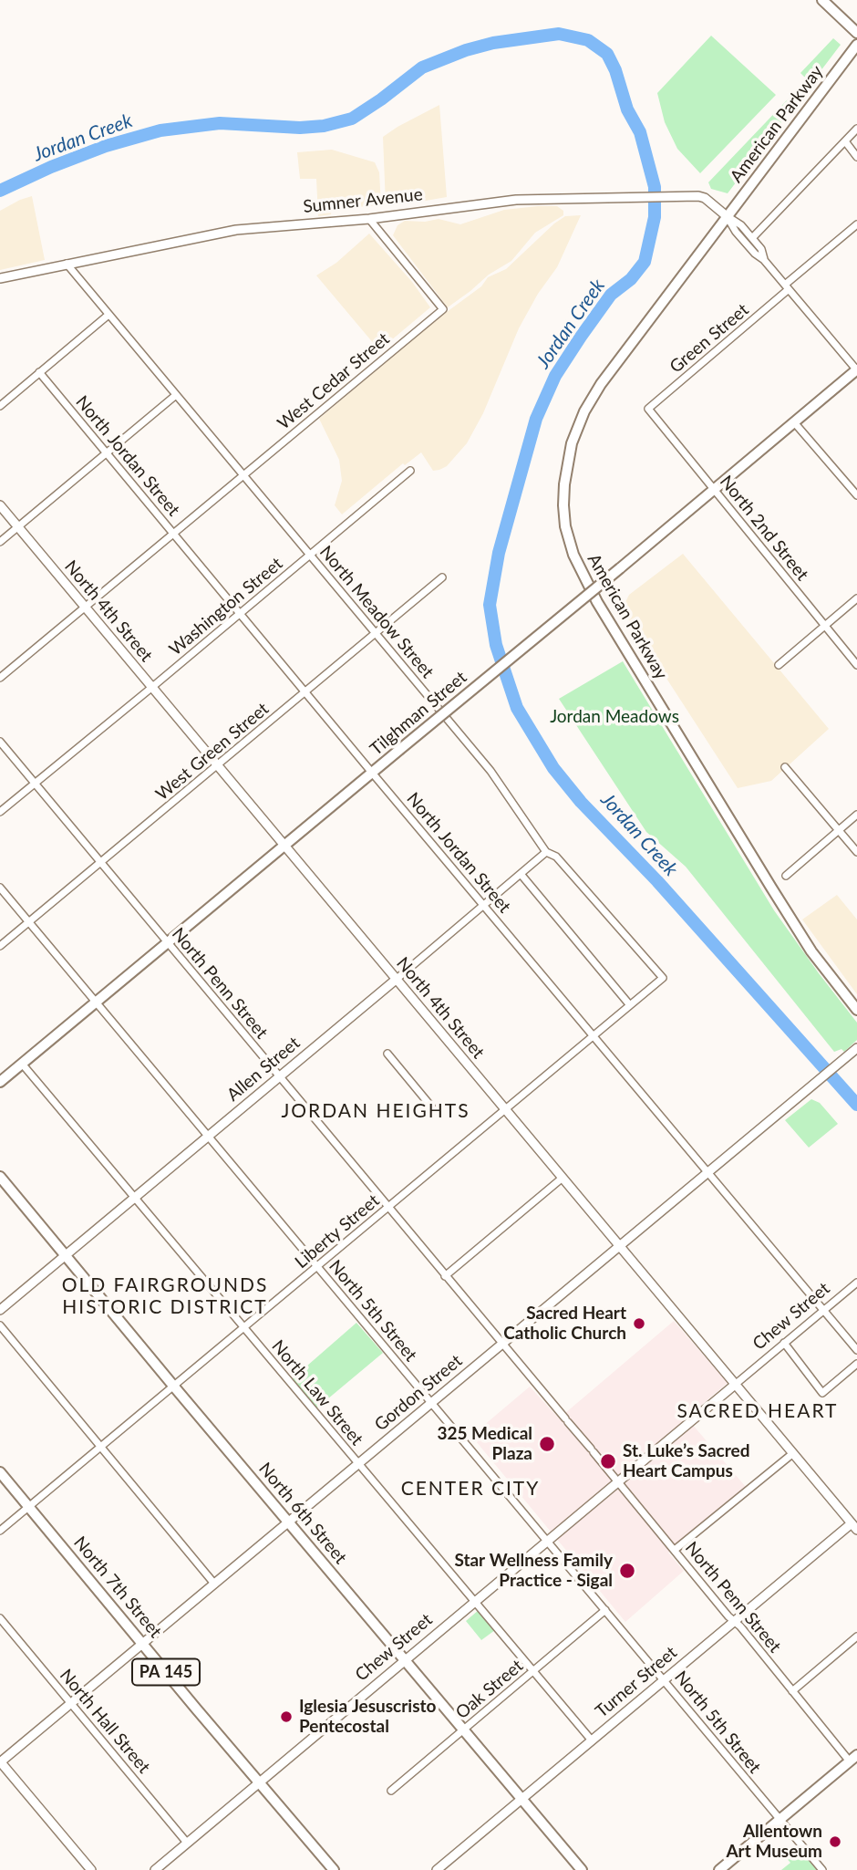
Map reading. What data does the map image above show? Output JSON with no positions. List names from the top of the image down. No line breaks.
{"streets":{"main road":["American Parkway","Tilghman Street","North 6th Street","North 7th Street","PA 145"],"street":["Sumner Avenue","Green Street","West Cedar Street","North Jordan Street","North 2nd Street","Washington Street","North 4th Street","North Meadow Street","West Green Street","North Penn Street","Allen Street","Liberty Street","North 5th Street","Chew Street","North Law Street","Gordon Street","Turner Street","Oak Street","North Hall Street"]},"crossings":[["American Parkway","Sumner Avenue"],["Sumner Avenue","West Cedar Street"],["Sumner Avenue","North Meadow Street"],["Green Street","North 2nd Street"],["West Cedar Street","North Jordan Street"],["West Cedar Street","North 4th Street"],["West Cedar Street","North Meadow Street"],["North Jordan Street","Washington Street"],["North Jordan Street","Tilghman Street"],["North Jordan Street","West Green Street"],["North Jordan Street","Allen Street"],["North Jordan Street","Liberty Street"],["North Jordan Street","Chew Street"],["North Jordan Street","Gordon Street"],["North 2nd Street","Tilghman Street"],["Washington Street","North 4th Street"],["Washington Street","North Meadow Street"],["Washington Street","North Penn Street"],["North 4th Street","Tilghman Street"],["North 4th Street","West Green Street"],["North 4th Street","Allen Street"],["North 4th Street","Liberty Street"],["North 4th Street","Chew Street"],["North 4th Street","Gordon Street"],["North 4th Street","Turner Street"],["North Meadow Street","West Green Street"],["North Meadow Street","Allen Street"],["North Meadow Street","Liberty Street"],["Tilghman Street","North Penn Street"],["Tilghman Street","North 5th Street"],["Tilghman Street","North Law Street"],["West Green Street","North Penn Street"],["West Green Street","North 5th Street"],["North Penn Street","Allen Street"],["North Penn Street","Liberty Street"],["North Penn Street","Chew Street"],["North Penn Street","Gordon Street"],["North Penn Street","Turner Street"],["Allen Street","North 5th Street"],["Allen Street","North Law Street"],["Allen Street","North 6th Street"],["Liberty Street","North 5th Street"],["Liberty Street","North Law Street"],["Liberty Street","North 6th Street"],["Liberty Street","North 7th Street"],["North 5th Street","Chew Street"],["North 5th Street","Gordon Street"],["North 5th Street","Turner Street"],["North 5th Street","Oak Street"],["Chew Street","North Law Street"],["Chew Street","North 6th Street"],["Chew Street","North 7th Street"],["Chew Street","North Hall Street"],["North Law Street","Gordon Street"],["North Law Street","Turner Street"],["North Law Street","Oak Street"],["Gordon Street","North 6th Street"],["Gordon Street","North 7th Street"],["Gordon Street","North Hall Street"],["North 6th Street","Turner Street"],["North 6th Street","Oak Street"]],"districts":["JORDAN HEIGHTS","OLD FAIRGROUNDS HISTORIC DISTRICT","SACRED HEART","CENTER CITY"],"water":["Jordan Creek"],"parks":["Jordan Meadows"],"places":["Sacred Heart Catholic Church","325 Medical Plaza","St. Luke’s Sacred Heart Campus","Star Wellness Family Practice - Sigal","Iglesia Jesuscristo Pentecostal","Allentown Art Museum"]}
